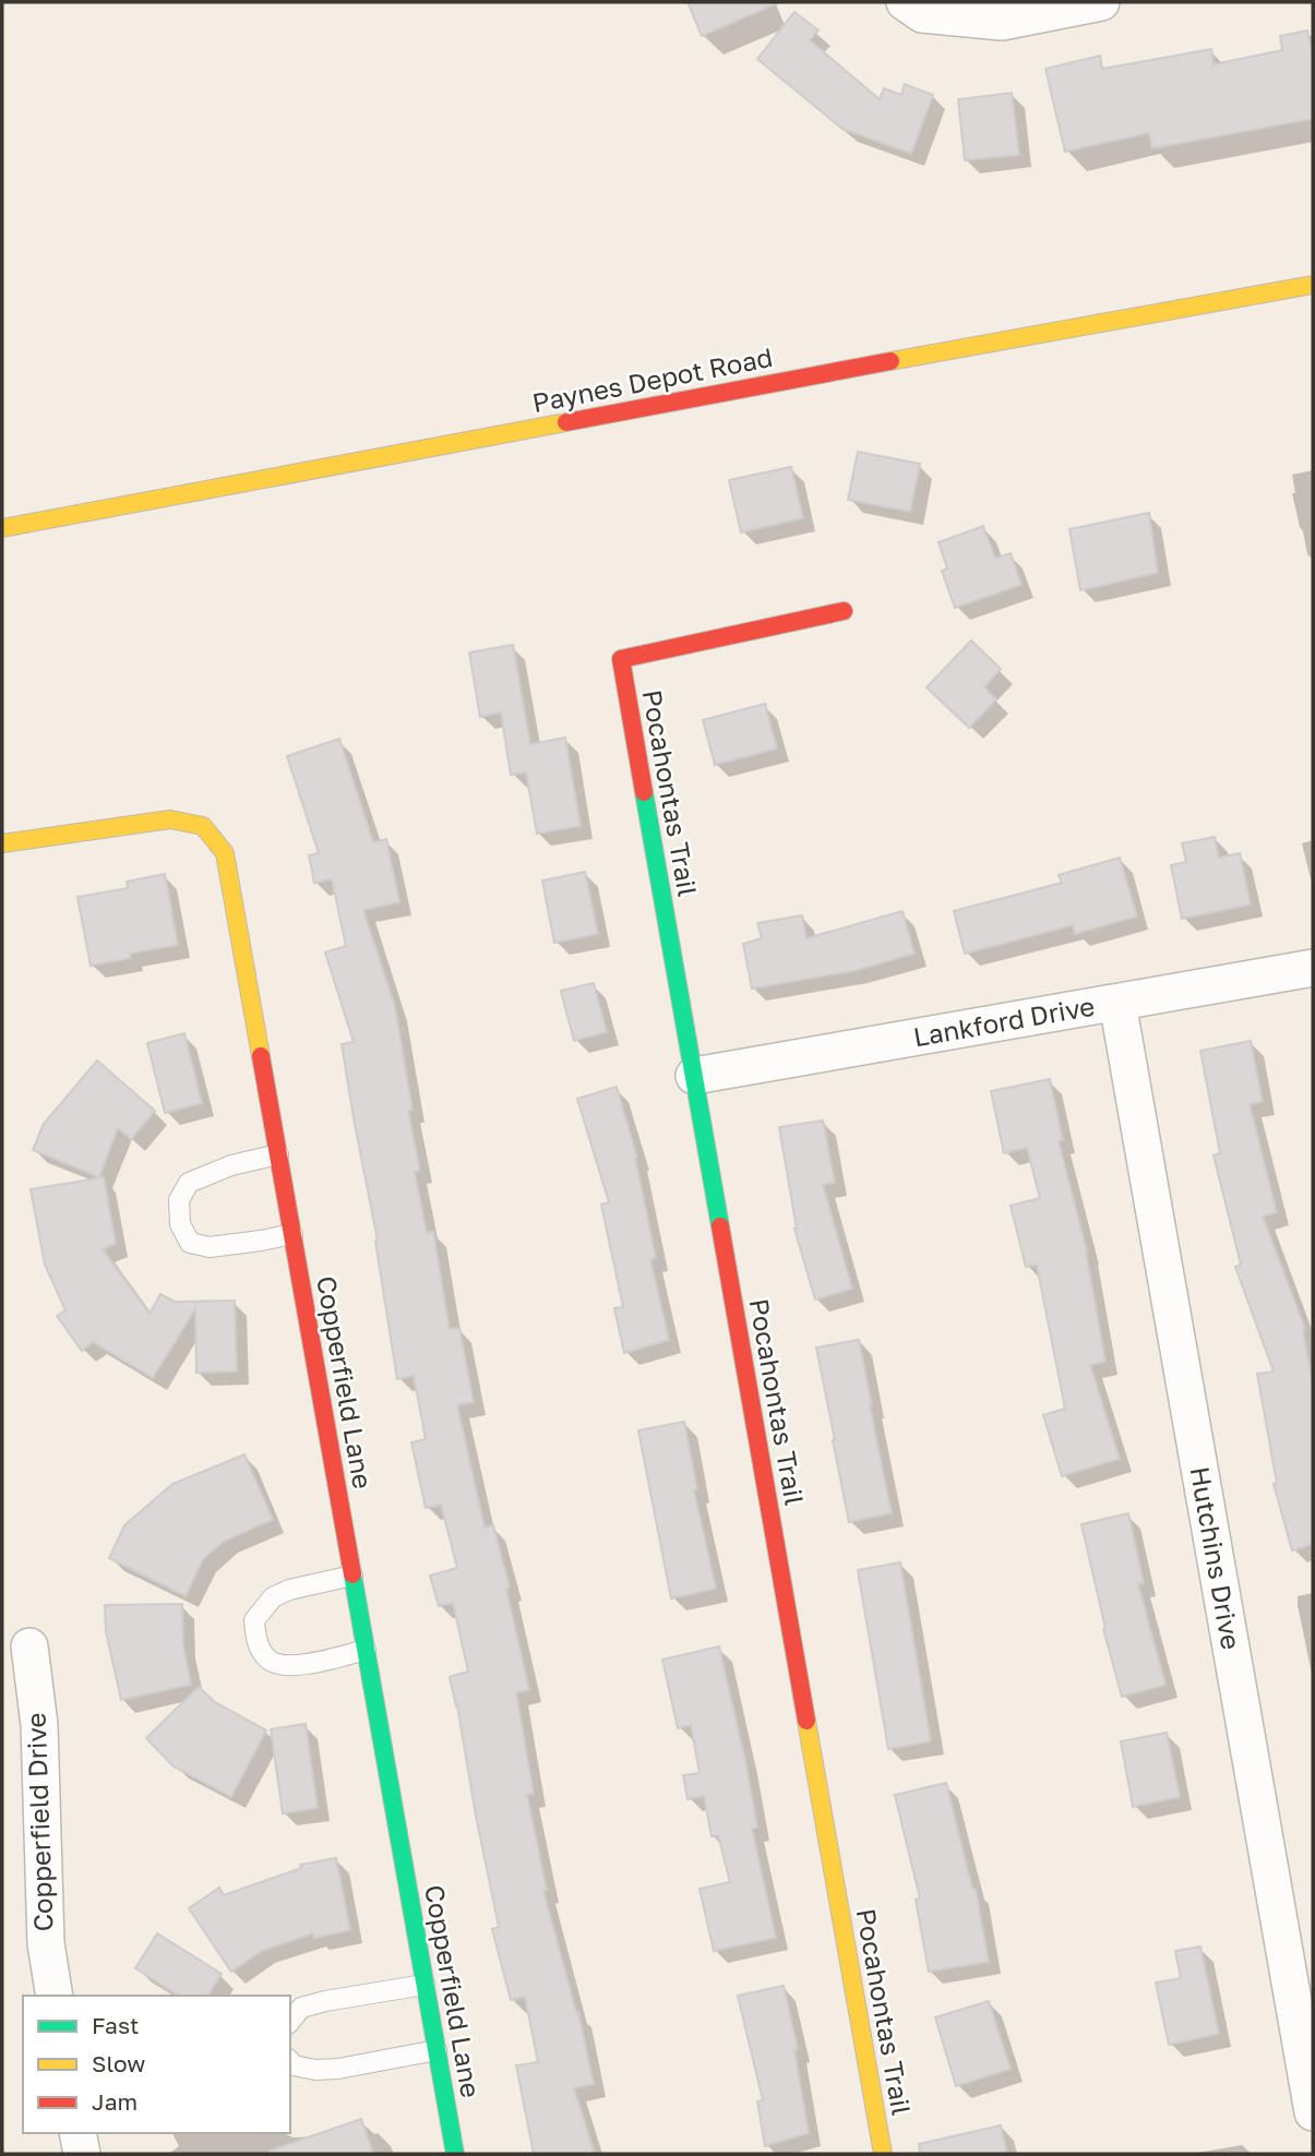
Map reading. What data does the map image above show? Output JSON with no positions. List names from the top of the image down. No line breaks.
{"streets":{"street":["Paynes Depot Road","Pocahontas Trail","Lankford Drive","Copperfield Lane","Hutchins Drive","Copperfield Drive"]},"crossings":[["Pocahontas Trail","Lankford Drive"],["Lankford Drive","Hutchins Drive"]],"legend":["Fast","Slow","Jam"]}
